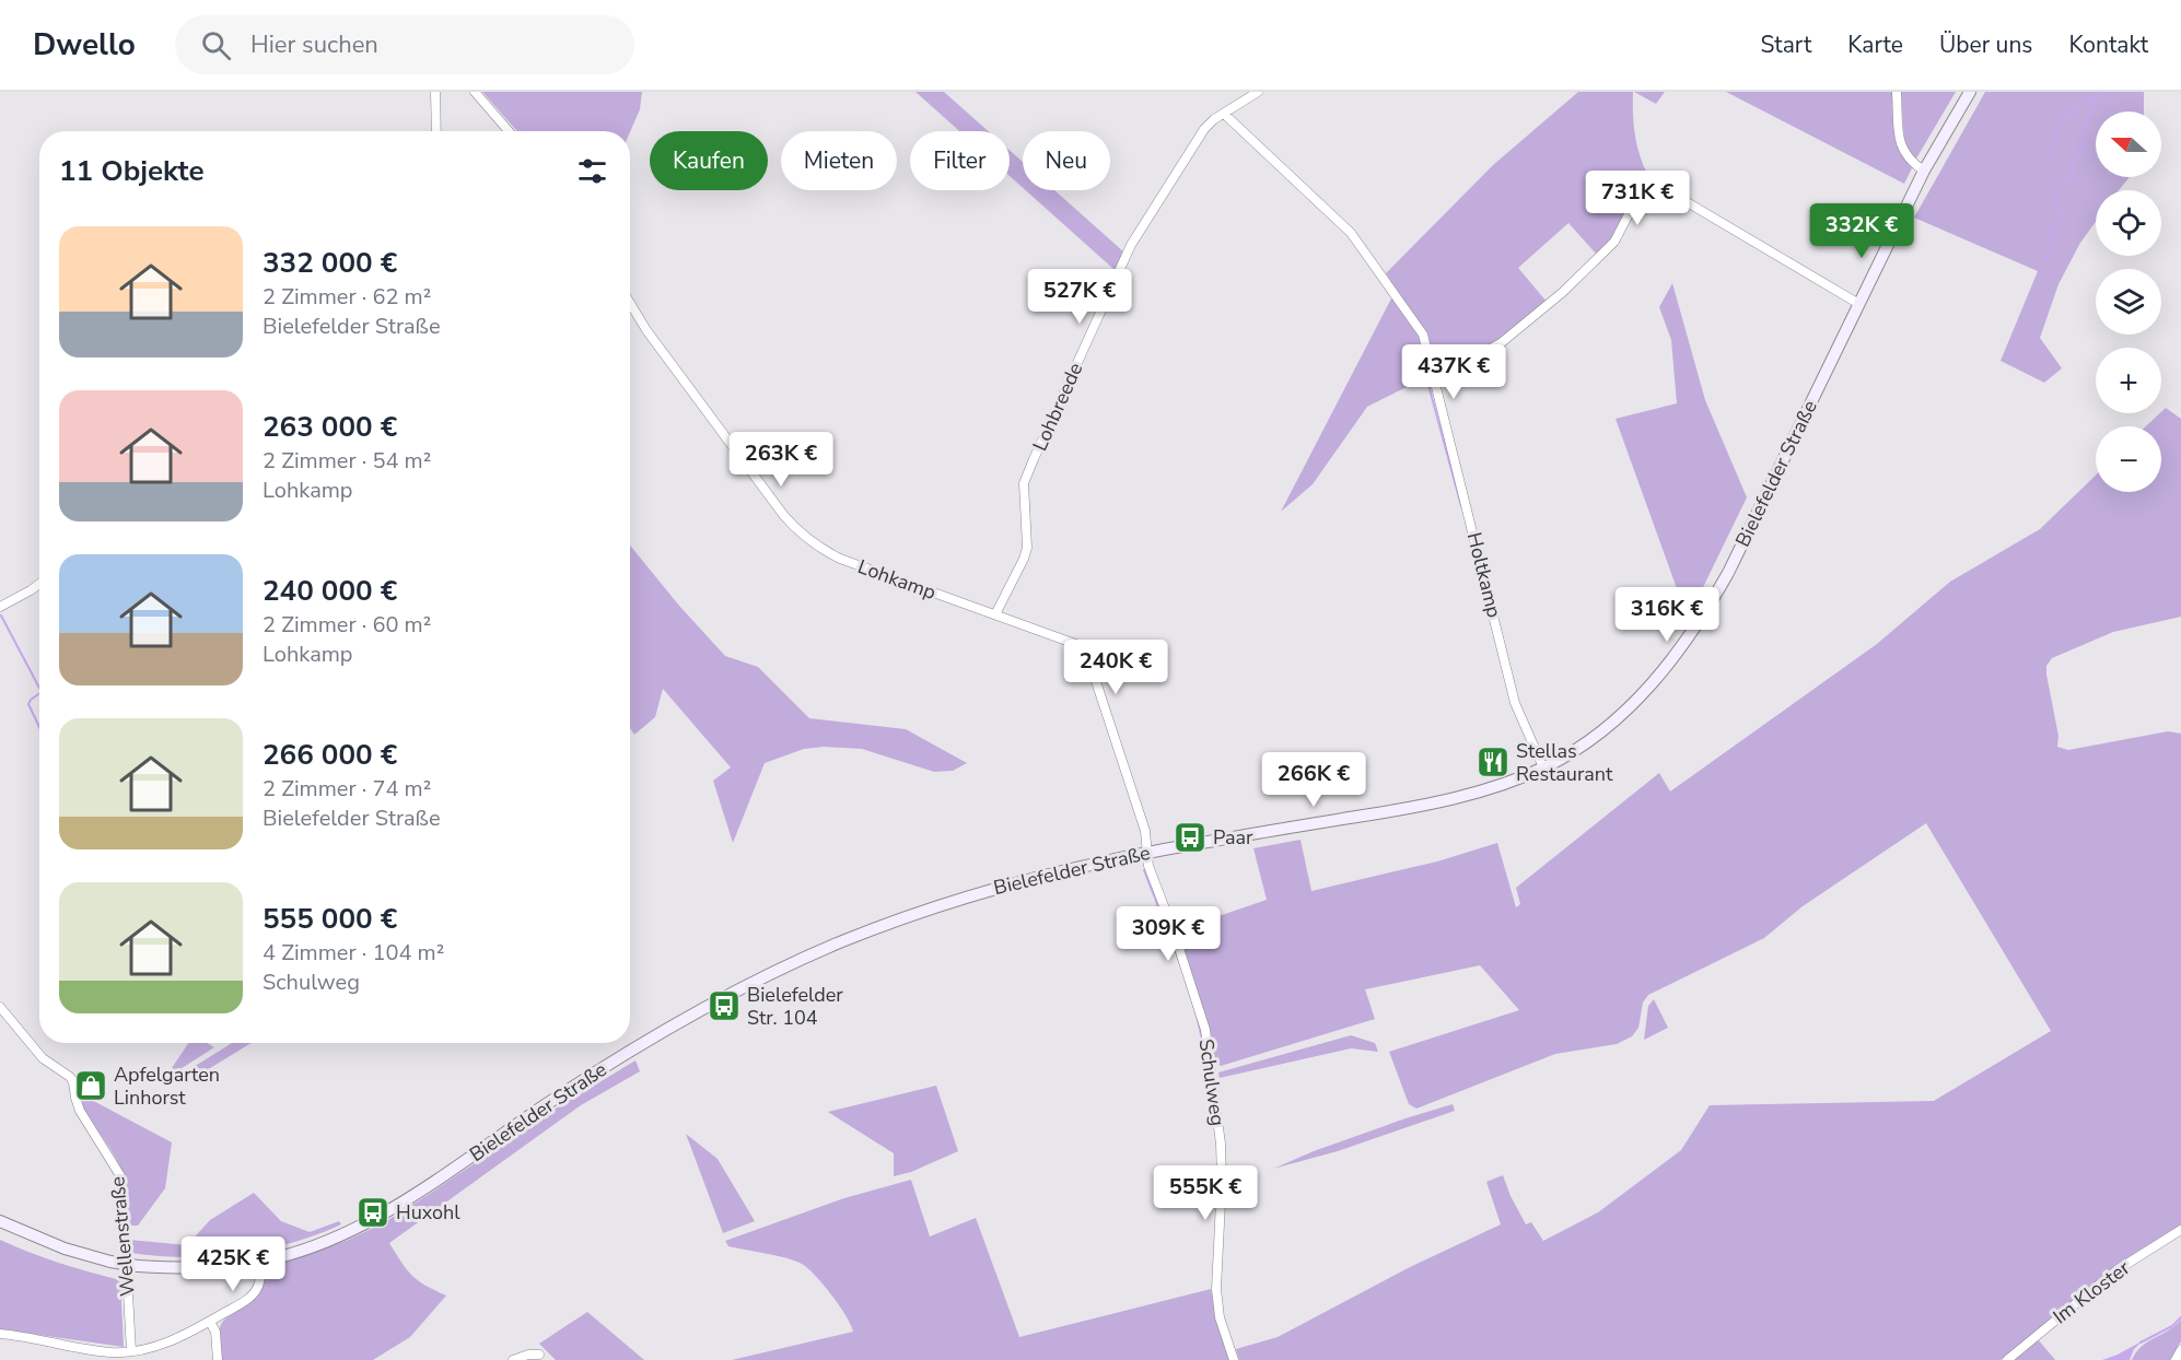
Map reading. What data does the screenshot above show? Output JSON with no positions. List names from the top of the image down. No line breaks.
{"streets":{"main road":["Bielefelder Straße"],"street":["Lohbreede","Holtkamp","Lohkamp","Schulweg","Wellenstraße","Im Kloster"]},"crossings":[["Lohbreede","Holtkamp"],["Lohbreede","Lohkamp"],["Bielefelder Straße","Holtkamp"],["Bielefelder Straße","Lohkamp"],["Bielefelder Straße","Schulweg"],["Lohkamp","Schulweg"]],"places":{"restaurant":["Stellas Restaurant"],"bus stop":["Paar","Bielefelder Str. 104","Huxohl"],"shop":["Apfelgarten Linhorst"]},"north":"left","page":{"header":"Dwello","search":"Hier suchen","nav":["Start","Karte","Über uns","Kontakt"],"map_buttons":["+","−"],"chip":["Kaufen","Mieten","Filter","Neu"],"heading":"11 Objekte","price":["731K €","332K €","527K €","437K €","263K €","316K €","240K €","266K €","309K €","555K €","425K €"],"list":[{"name":"332 000 €","note":"2 Zimmer · 62 m² · Bielefelder Straße"},{"name":"263 000 €","note":"2 Zimmer · 54 m² · Lohkamp"},{"name":"240 000 €","note":"2 Zimmer · 60 m² · Lohkamp"},{"name":"266 000 €","note":"2 Zimmer · 74 m² · Bielefelder Straße"},{"name":"555 000 €","note":"4 Zimmer · 104 m² · Schulweg"}]}}
